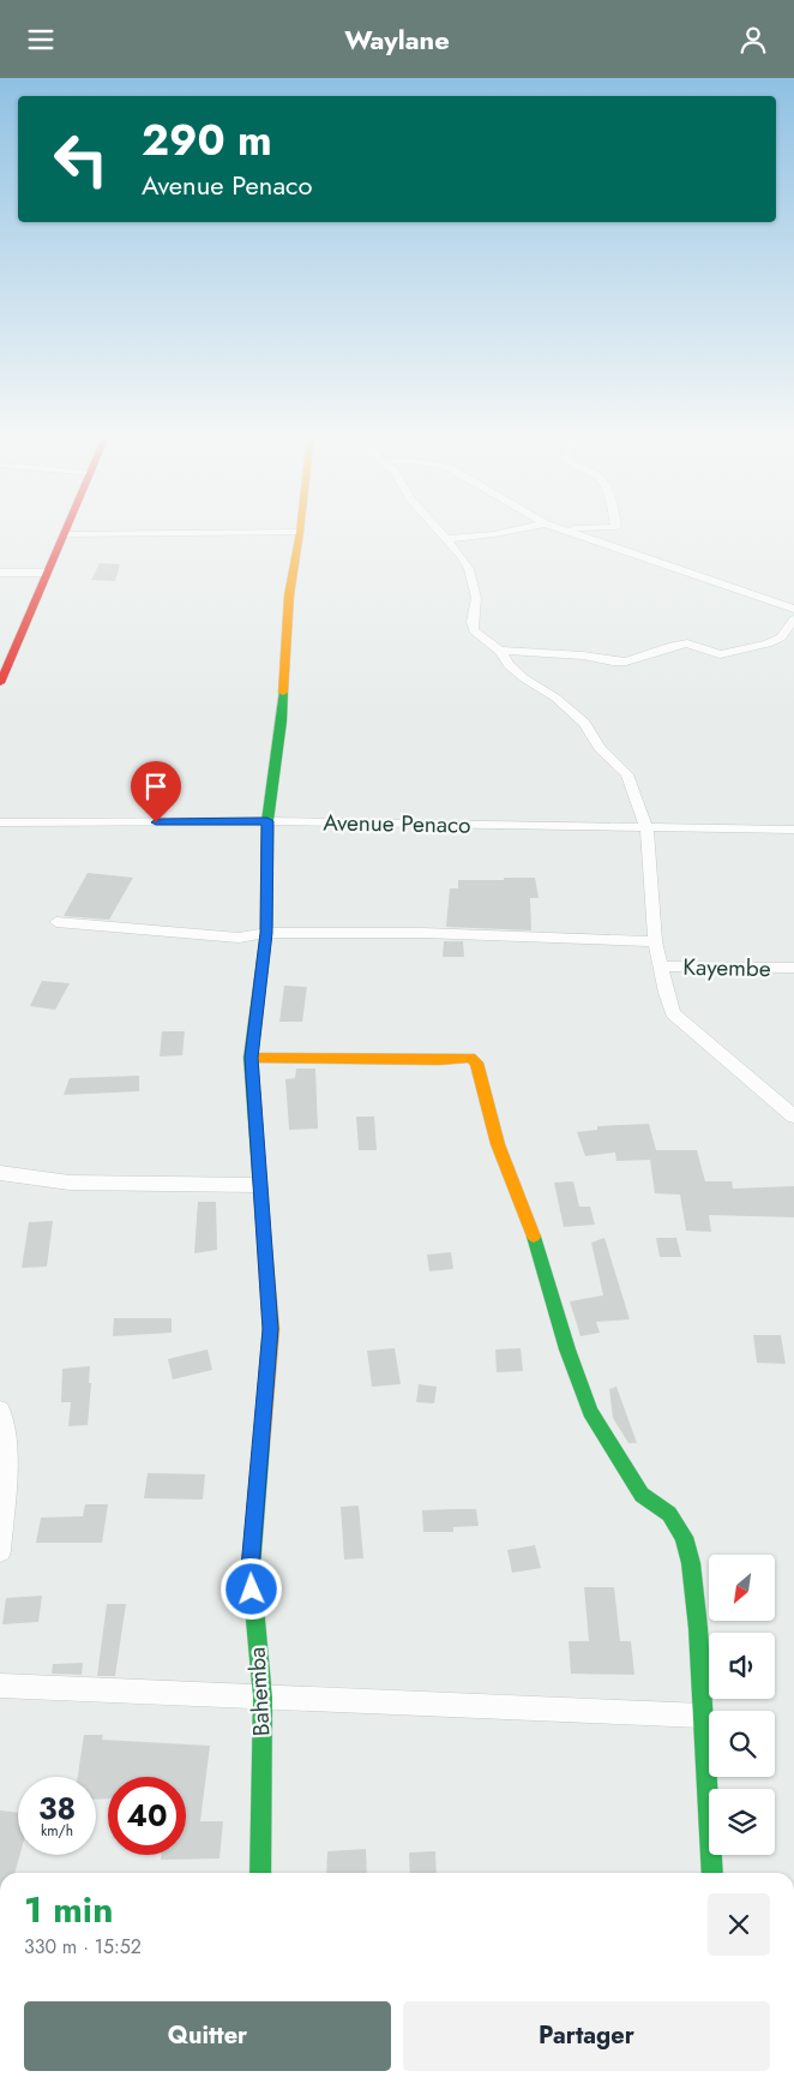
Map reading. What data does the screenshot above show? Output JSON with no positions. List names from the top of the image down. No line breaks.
{"streets":{"street":["Avenue Penaco","Kayembe","Bahemba"]},"crossings":[["Avenue Penaco","Bahemba"]],"north":"bottom left","page":{"header":"Waylane","turn":["290 m","Avenue Penaco"],"speed":"38 km/h","limit":"40","heading":["1 min","330 m · 15:52"],"buttons":["Quitter","Partager"]}}
